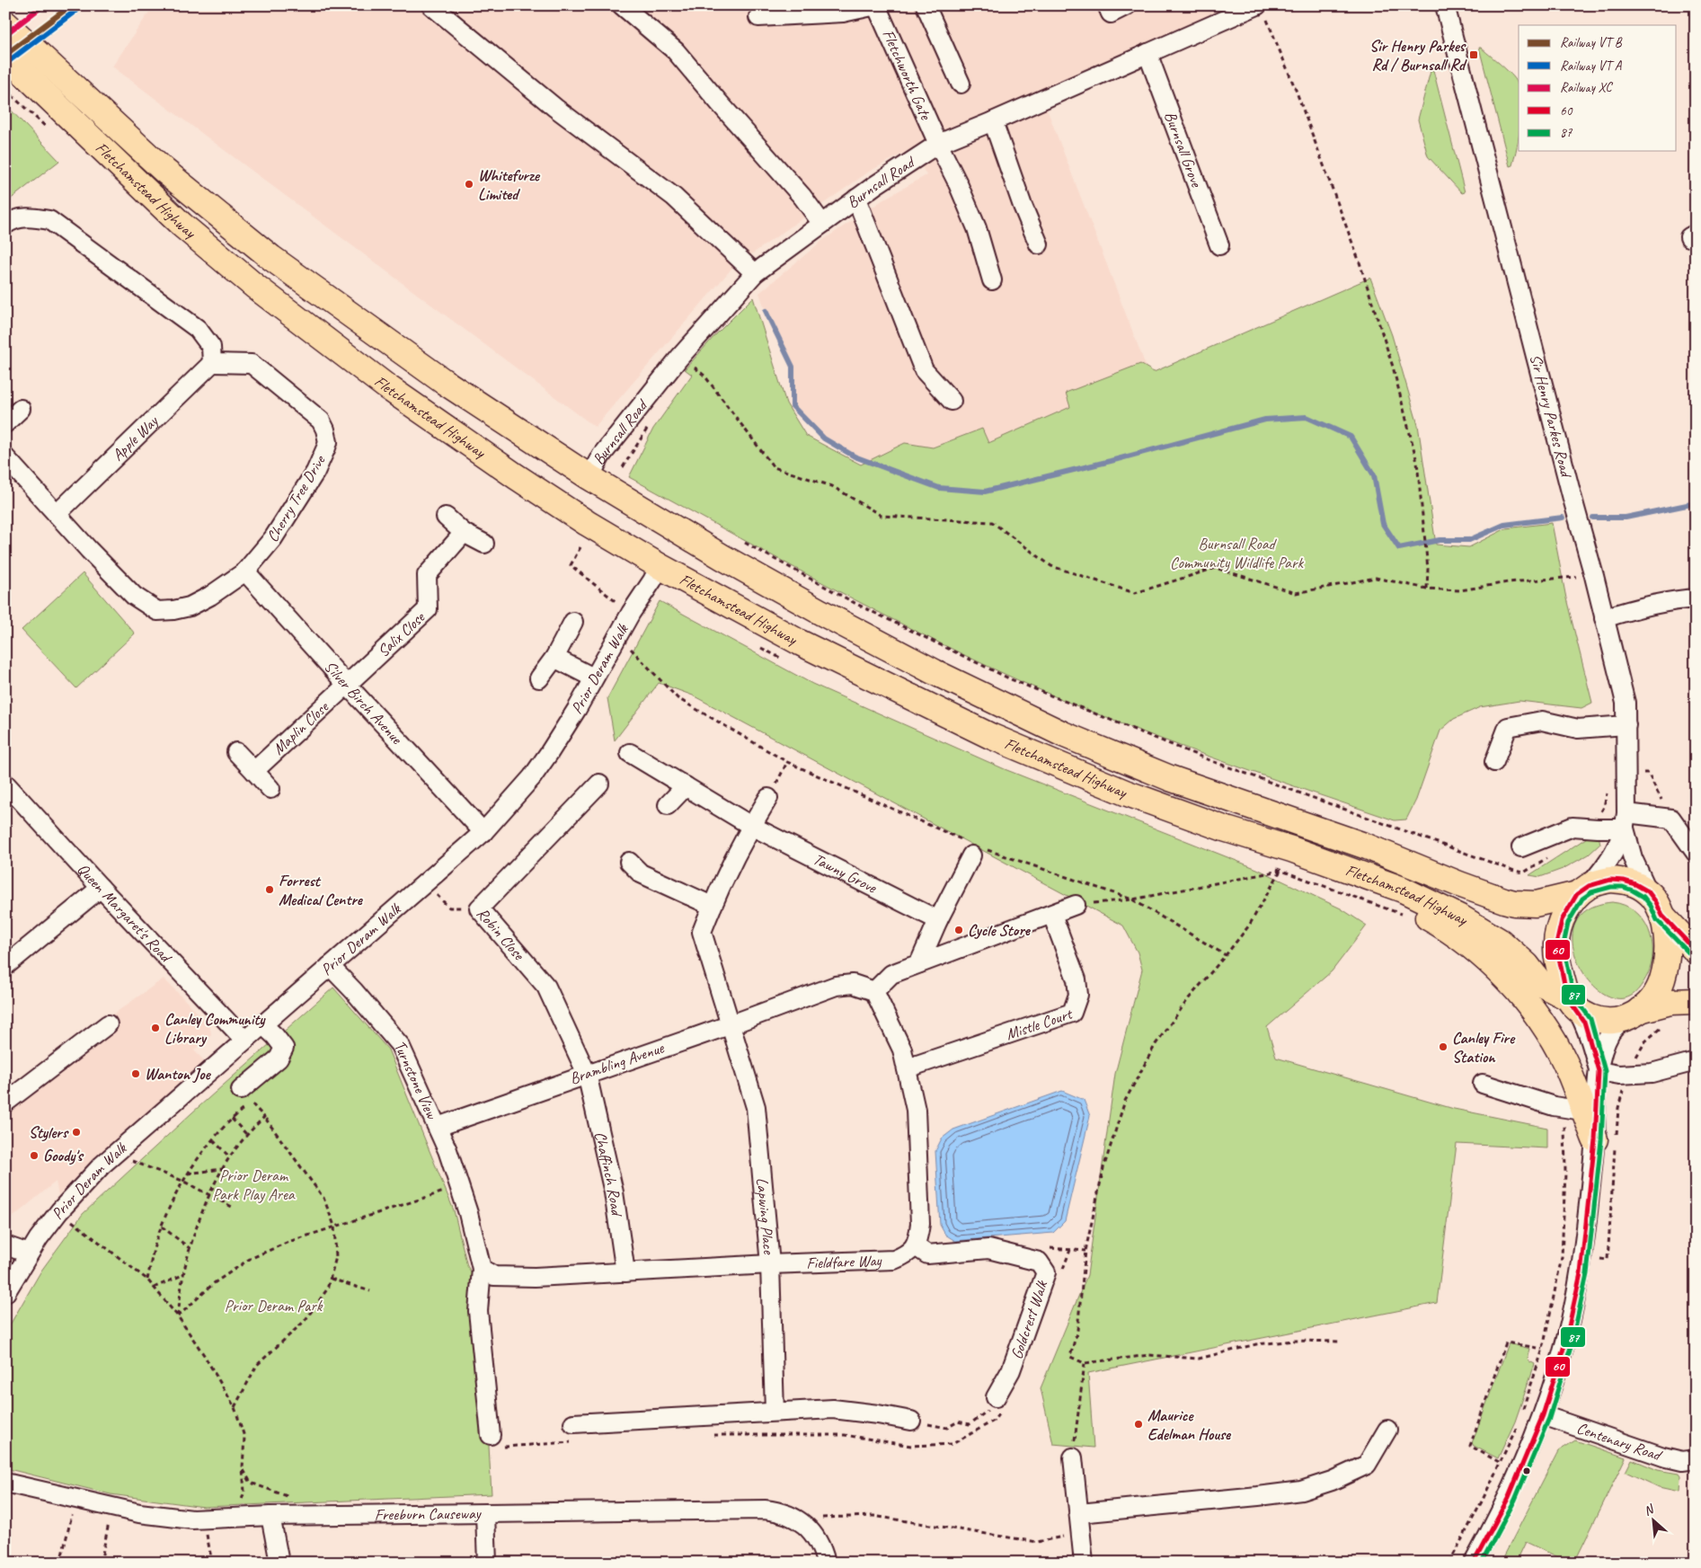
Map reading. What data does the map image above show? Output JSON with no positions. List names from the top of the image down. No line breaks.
{"streets":{"highway":["Fletchamstead Highway"],"street":["Fletchworth Gate","Burnsall Grove","Burnsall Road","Sir Henry Parkes Road","Apple Way","Cherry Tree Drive","Salix Close","Prior Deram Walk","Silver Birch Avenue","Maplin Close","Tawny Grove","Queen Margaret's Road","Robin Close","Mistle Court","Brambling Avenue","Turnstone View","Chaffinch Road","Lapwing Place","Fieldfare Way","Goldcrest Walk","Centenary Road","Freeburn Causeway"]},"crossings":[["Fletchworth Gate","Burnsall Road"],["Burnsall Grove","Burnsall Road"],["Burnsall Road","Fletchamstead Highway"],["Fletchamstead Highway","Sir Henry Parkes Road"],["Fletchamstead Highway","Prior Deram Walk"],["Apple Way","Cherry Tree Drive"],["Cherry Tree Drive","Silver Birch Avenue"],["Salix Close","Silver Birch Avenue"],["Salix Close","Maplin Close"],["Prior Deram Walk","Silver Birch Avenue"],["Prior Deram Walk","Queen Margaret's Road"],["Prior Deram Walk","Turnstone View"],["Silver Birch Avenue","Maplin Close"],["Robin Close","Brambling Avenue"],["Robin Close","Chaffinch Road"],["Brambling Avenue","Turnstone View"],["Brambling Avenue","Chaffinch Road"],["Brambling Avenue","Lapwing Place"],["Turnstone View","Fieldfare Way"],["Chaffinch Road","Fieldfare Way"],["Lapwing Place","Fieldfare Way"],["Fieldfare Way","Goldcrest Walk"]],"parks":["Burnsall Road Community Wildlife Park","Prior Deram Park Play Area","Prior Deram Park"],"places":{"transit":["Sir Henry Parkes Rd / Burnsall Rd"],"other":["Whitefurze Limited","Forrest Medical Centre","Cycle Store","Canley Community Library","Canley Fire Station","Wanton Joe","Stylers","Goody's","Maurice Edelman House"]},"lines":["rail line XC","transit line 60","transit line 87"],"legend":["Railway VT B","Railway VT A","Railway XC","60","87"],"north":"top left"}
